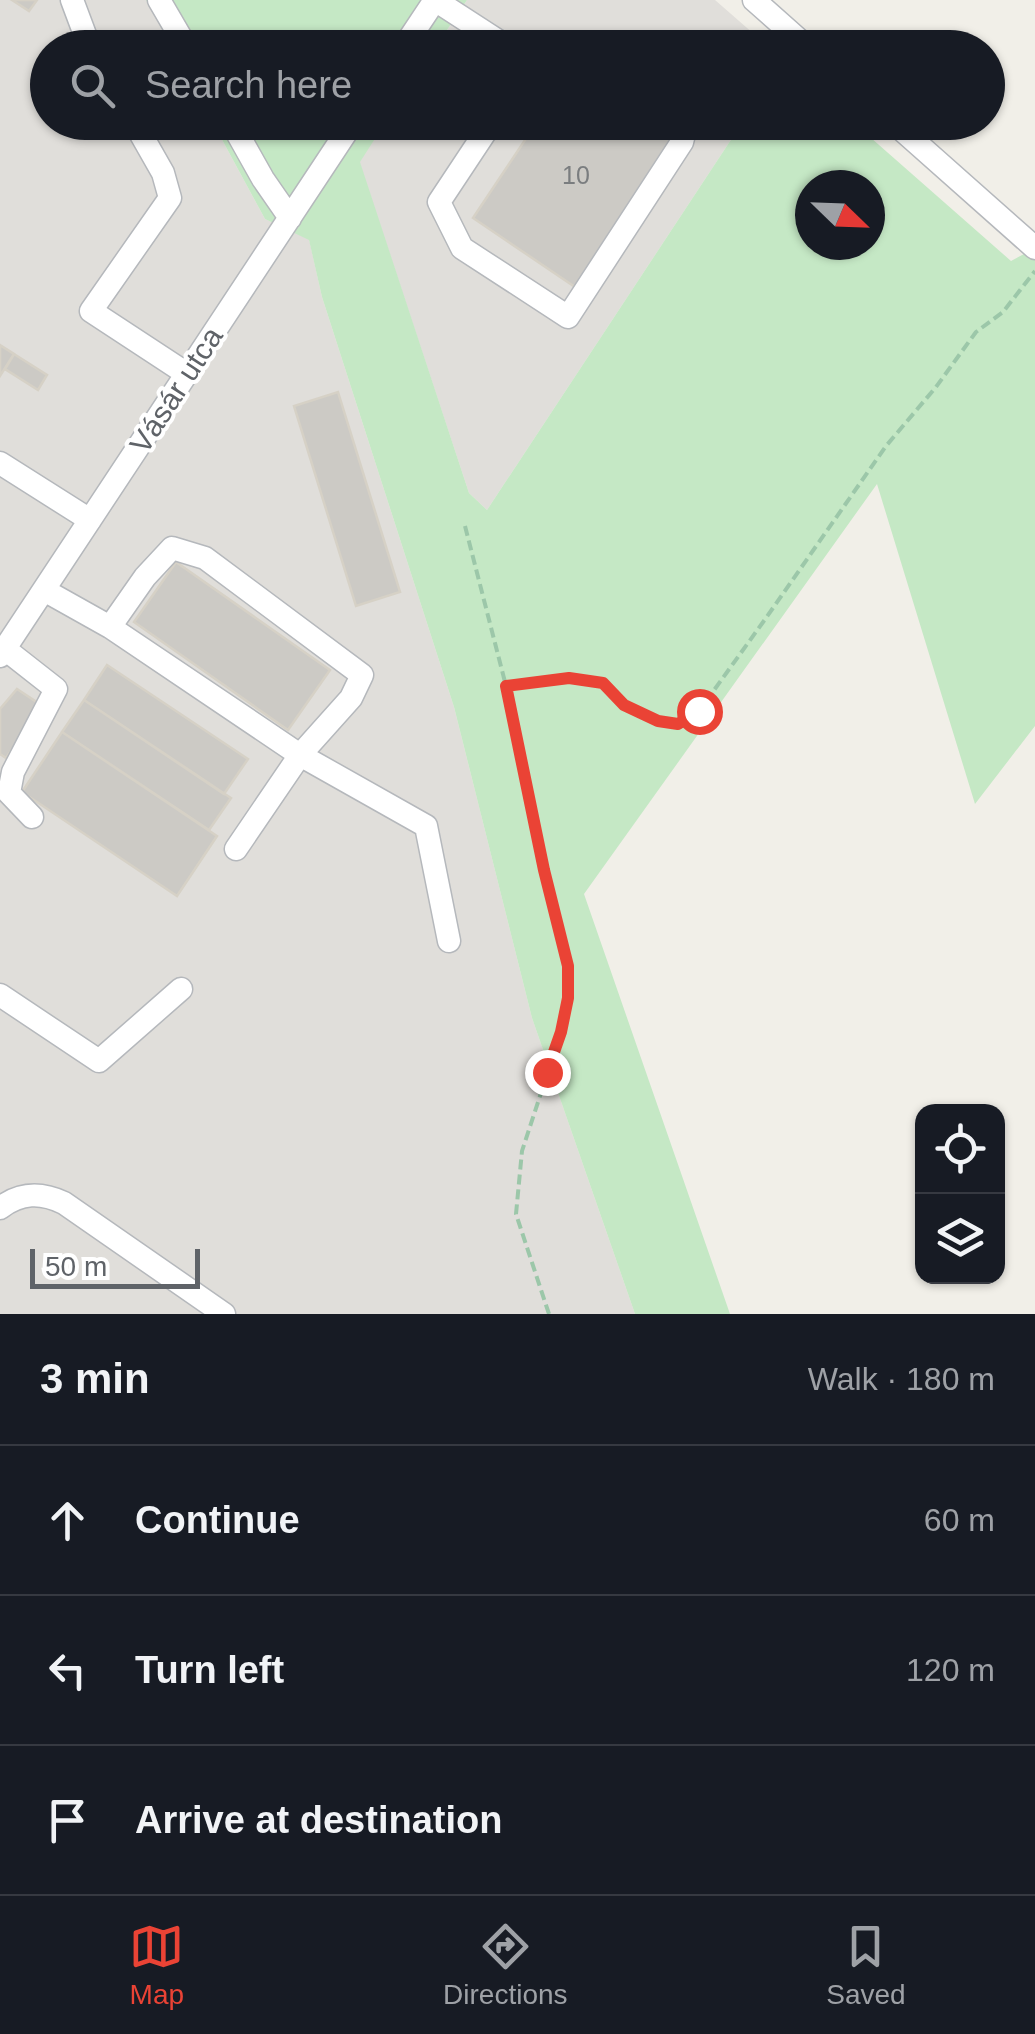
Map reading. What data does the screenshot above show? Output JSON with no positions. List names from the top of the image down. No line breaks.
{"streets":{"street":["Vásár utca"]},"house_numbers":["10"],"scale_bar":"50 m","north":"bottom right","page":{"search":"Search here","scale":"50 m","heading":["3 min","Walk · 180 m"],"list":[["Continue","60 m"],["Turn left","120 m"],"Arrive at destination"],"nav":["Map","Directions","Saved"]}}
